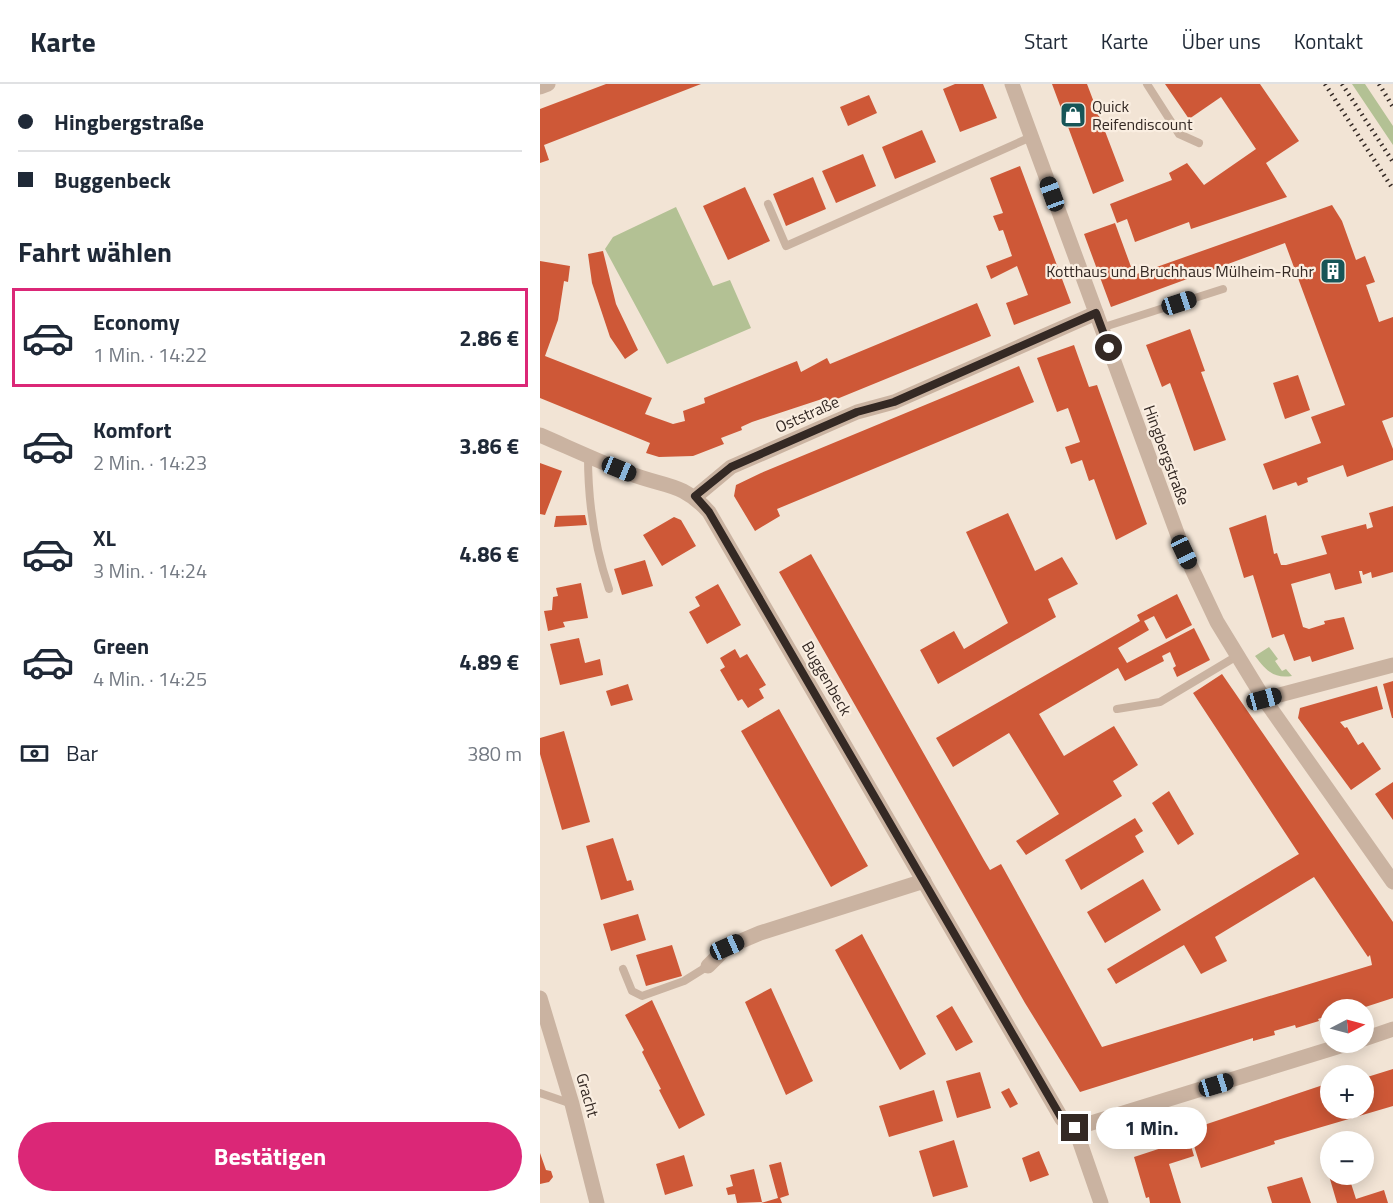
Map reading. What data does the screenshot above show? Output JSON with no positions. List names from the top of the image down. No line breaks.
{"streets":{"street":["Oststraße","Hingbergstraße","Buggenbeck","Gracht"]},"crossings":[["Oststraße","Hingbergstraße"],["Oststraße","Buggenbeck"]],"places":{"shop":["Quick Reifendiscount"],"building":["Kotthaus und Bruchhaus Mülheim-Ruhr"]},"north":"right","page":{"header":"Karte","nav":["Start","Karte","Über uns","Kontakt"],"banner":["Hingbergstraße","Buggenbeck"],"heading":"Fahrt wählen","list":[{"name":"Economy","note":"1 Min. · 14:22","value":"2.86 €"},{"name":"Komfort","note":"2 Min. · 14:23","value":"3.86 €"},{"name":"XL","note":"3 Min. · 14:24","value":"4.86 €"},{"name":"Green","note":"4 Min. · 14:25","value":"4.89 €"}],"pay":["Bar","380 m"],"map_buttons":["+","−"],"bubble":"1 Min.","buttons":"Bestätigen"}}
